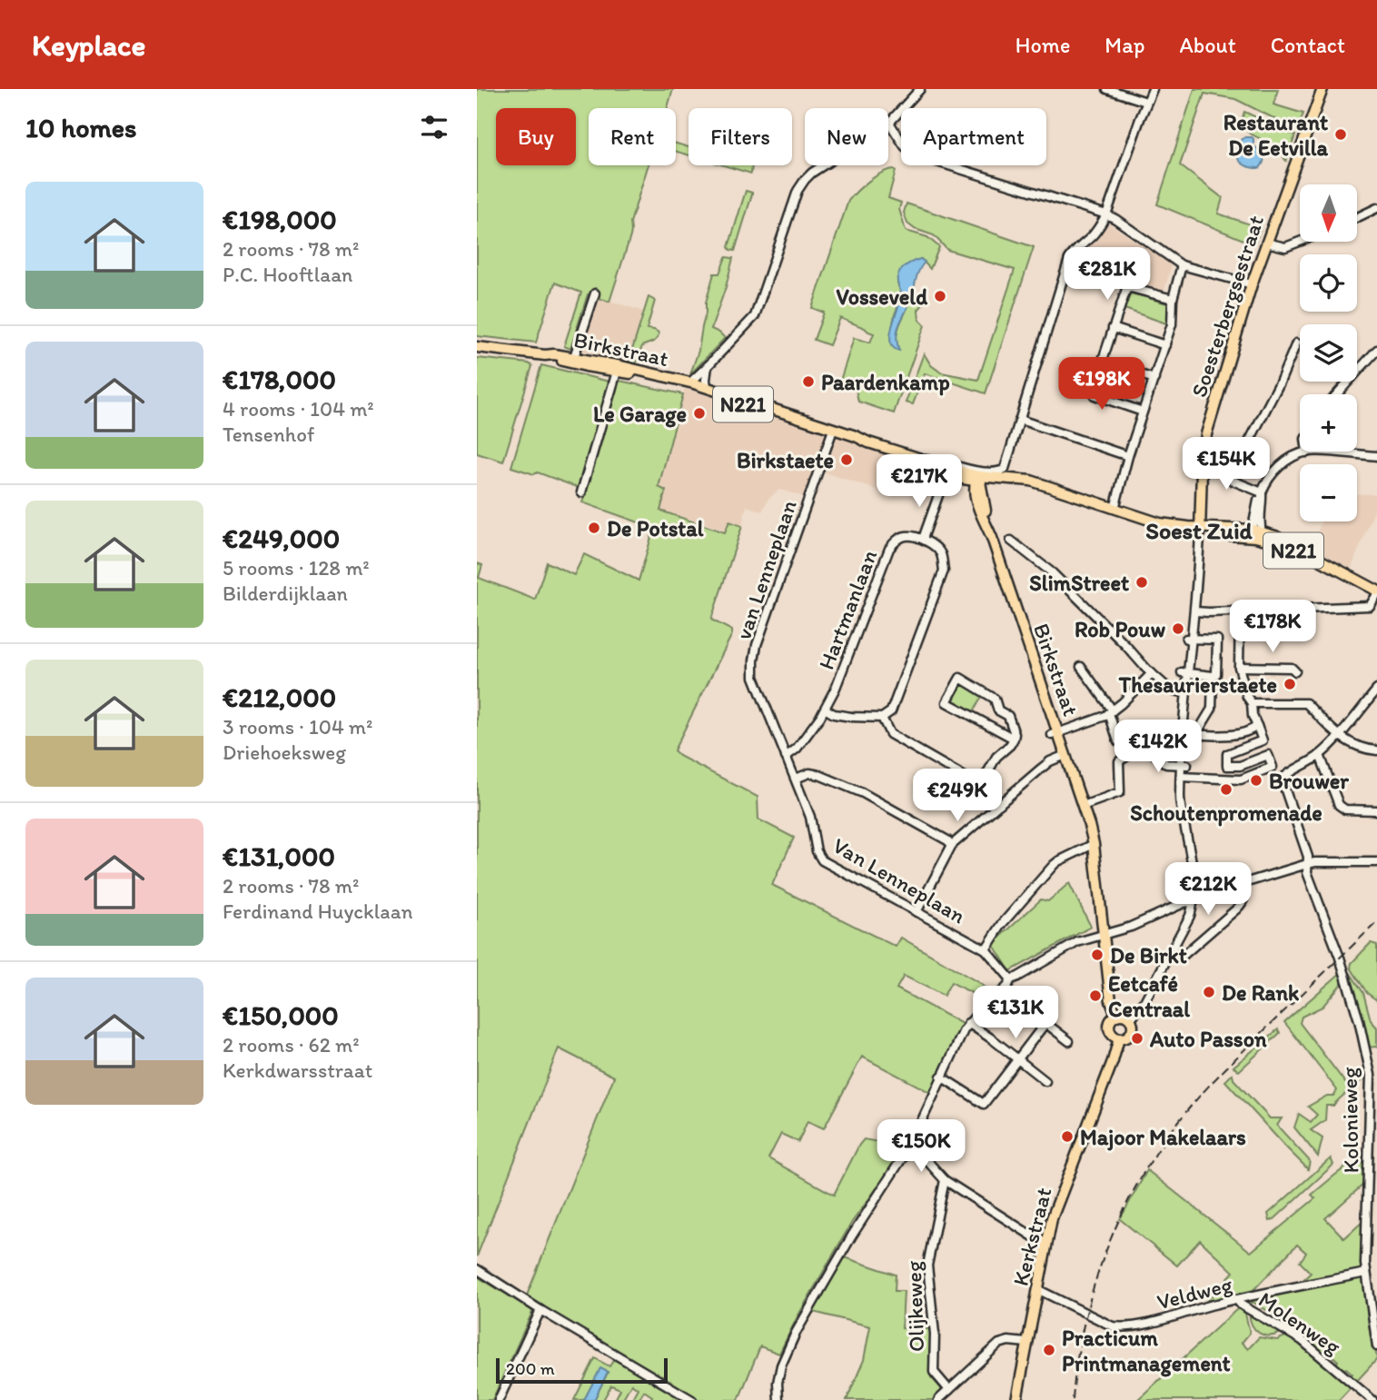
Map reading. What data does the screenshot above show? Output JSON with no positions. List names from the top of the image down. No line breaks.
{"streets":{"main road":["Soesterbergsestraat","Birkstraat","N221","Kerkstraat"],"street":["van Lenneplaan","Hartmanlaan","Van Lenneplaan","Kolonieweg","Veldweg","Olijkeweg","Molenweg"]},"crossings":[["Soesterbergsestraat","Birkstraat"],["Soesterbergsestraat","N221"],["Soesterbergsestraat","Kerkstraat"],["Birkstraat","N221"],["Birkstraat","van Lenneplaan"],["Birkstraat","Kerkstraat"],["van Lenneplaan","Hartmanlaan"],["van Lenneplaan","Van Lenneplaan"],["Hartmanlaan","Van Lenneplaan"],["Kolonieweg","Veldweg"],["Kerkstraat","Veldweg"],["Veldweg","Molenweg"]],"districts":["Soest Zuid"],"places":["Restaurant De Eetvilla","Vosseveld","Paardenkamp","Le Garage","Birkstaete","De Potstal","SlimStreet","Rob Pouw","Thesaurierstaete","Brouwer","Schoutenpromenade","De Birkt","De Rank","Eetcafé Centraal","Auto Passon","Majoor Makelaars","Practicum Printmanagement"],"scale_bar":"200 m","north":"bottom","page":{"header":"Keyplace","nav":["Home","Map","About","Contact"],"heading":"10 homes","chip":["Buy","Rent","Filters","New","Apartment"],"list":[{"name":"€198,000","note":"2 rooms · 78 m² · P.C. Hooftlaan"},{"name":"€178,000","note":"4 rooms · 104 m² · Tensenhof"},{"name":"€249,000","note":"5 rooms · 128 m² · Bilderdijklaan"},{"name":"€212,000","note":"3 rooms · 104 m² · Driehoeksweg"},{"name":"€131,000","note":"2 rooms · 78 m² · Ferdinand Huycklaan"},{"name":"€150,000","note":"2 rooms · 62 m² · Kerkdwarsstraat"}],"map_buttons":["+","−"],"price":["€281K","€198K","€154K","€217K","€178K","€142K","€249K","€212K","€131K","€150K"],"scale":"200 m"}}
